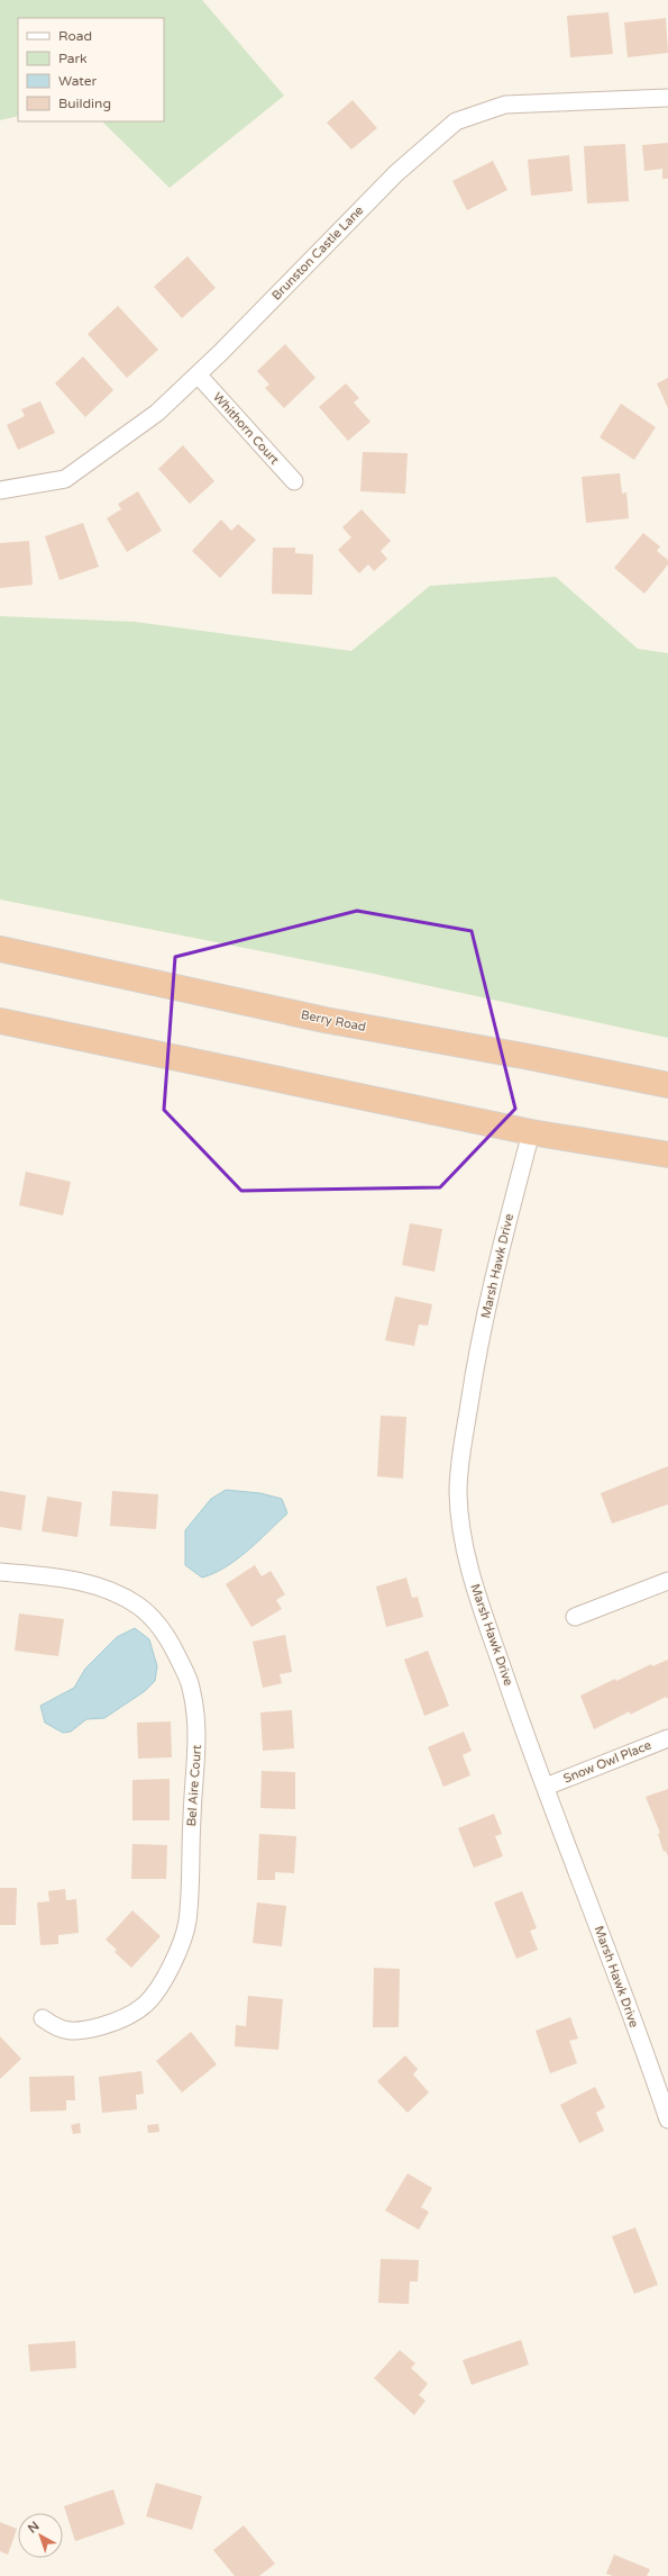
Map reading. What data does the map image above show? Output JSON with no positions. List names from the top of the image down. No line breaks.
{"streets":{"highway":["Berry Road"],"street":["Brunston Castle Lane","Whithorn Court","Marsh Hawk Drive","Snow Owl Place","Bel Aire Court"]},"crossings":[["Brunston Castle Lane","Whithorn Court"],["Marsh Hawk Drive","Snow Owl Place"]],"legend":["Road","Park","Water","Building"],"north":"top left"}
